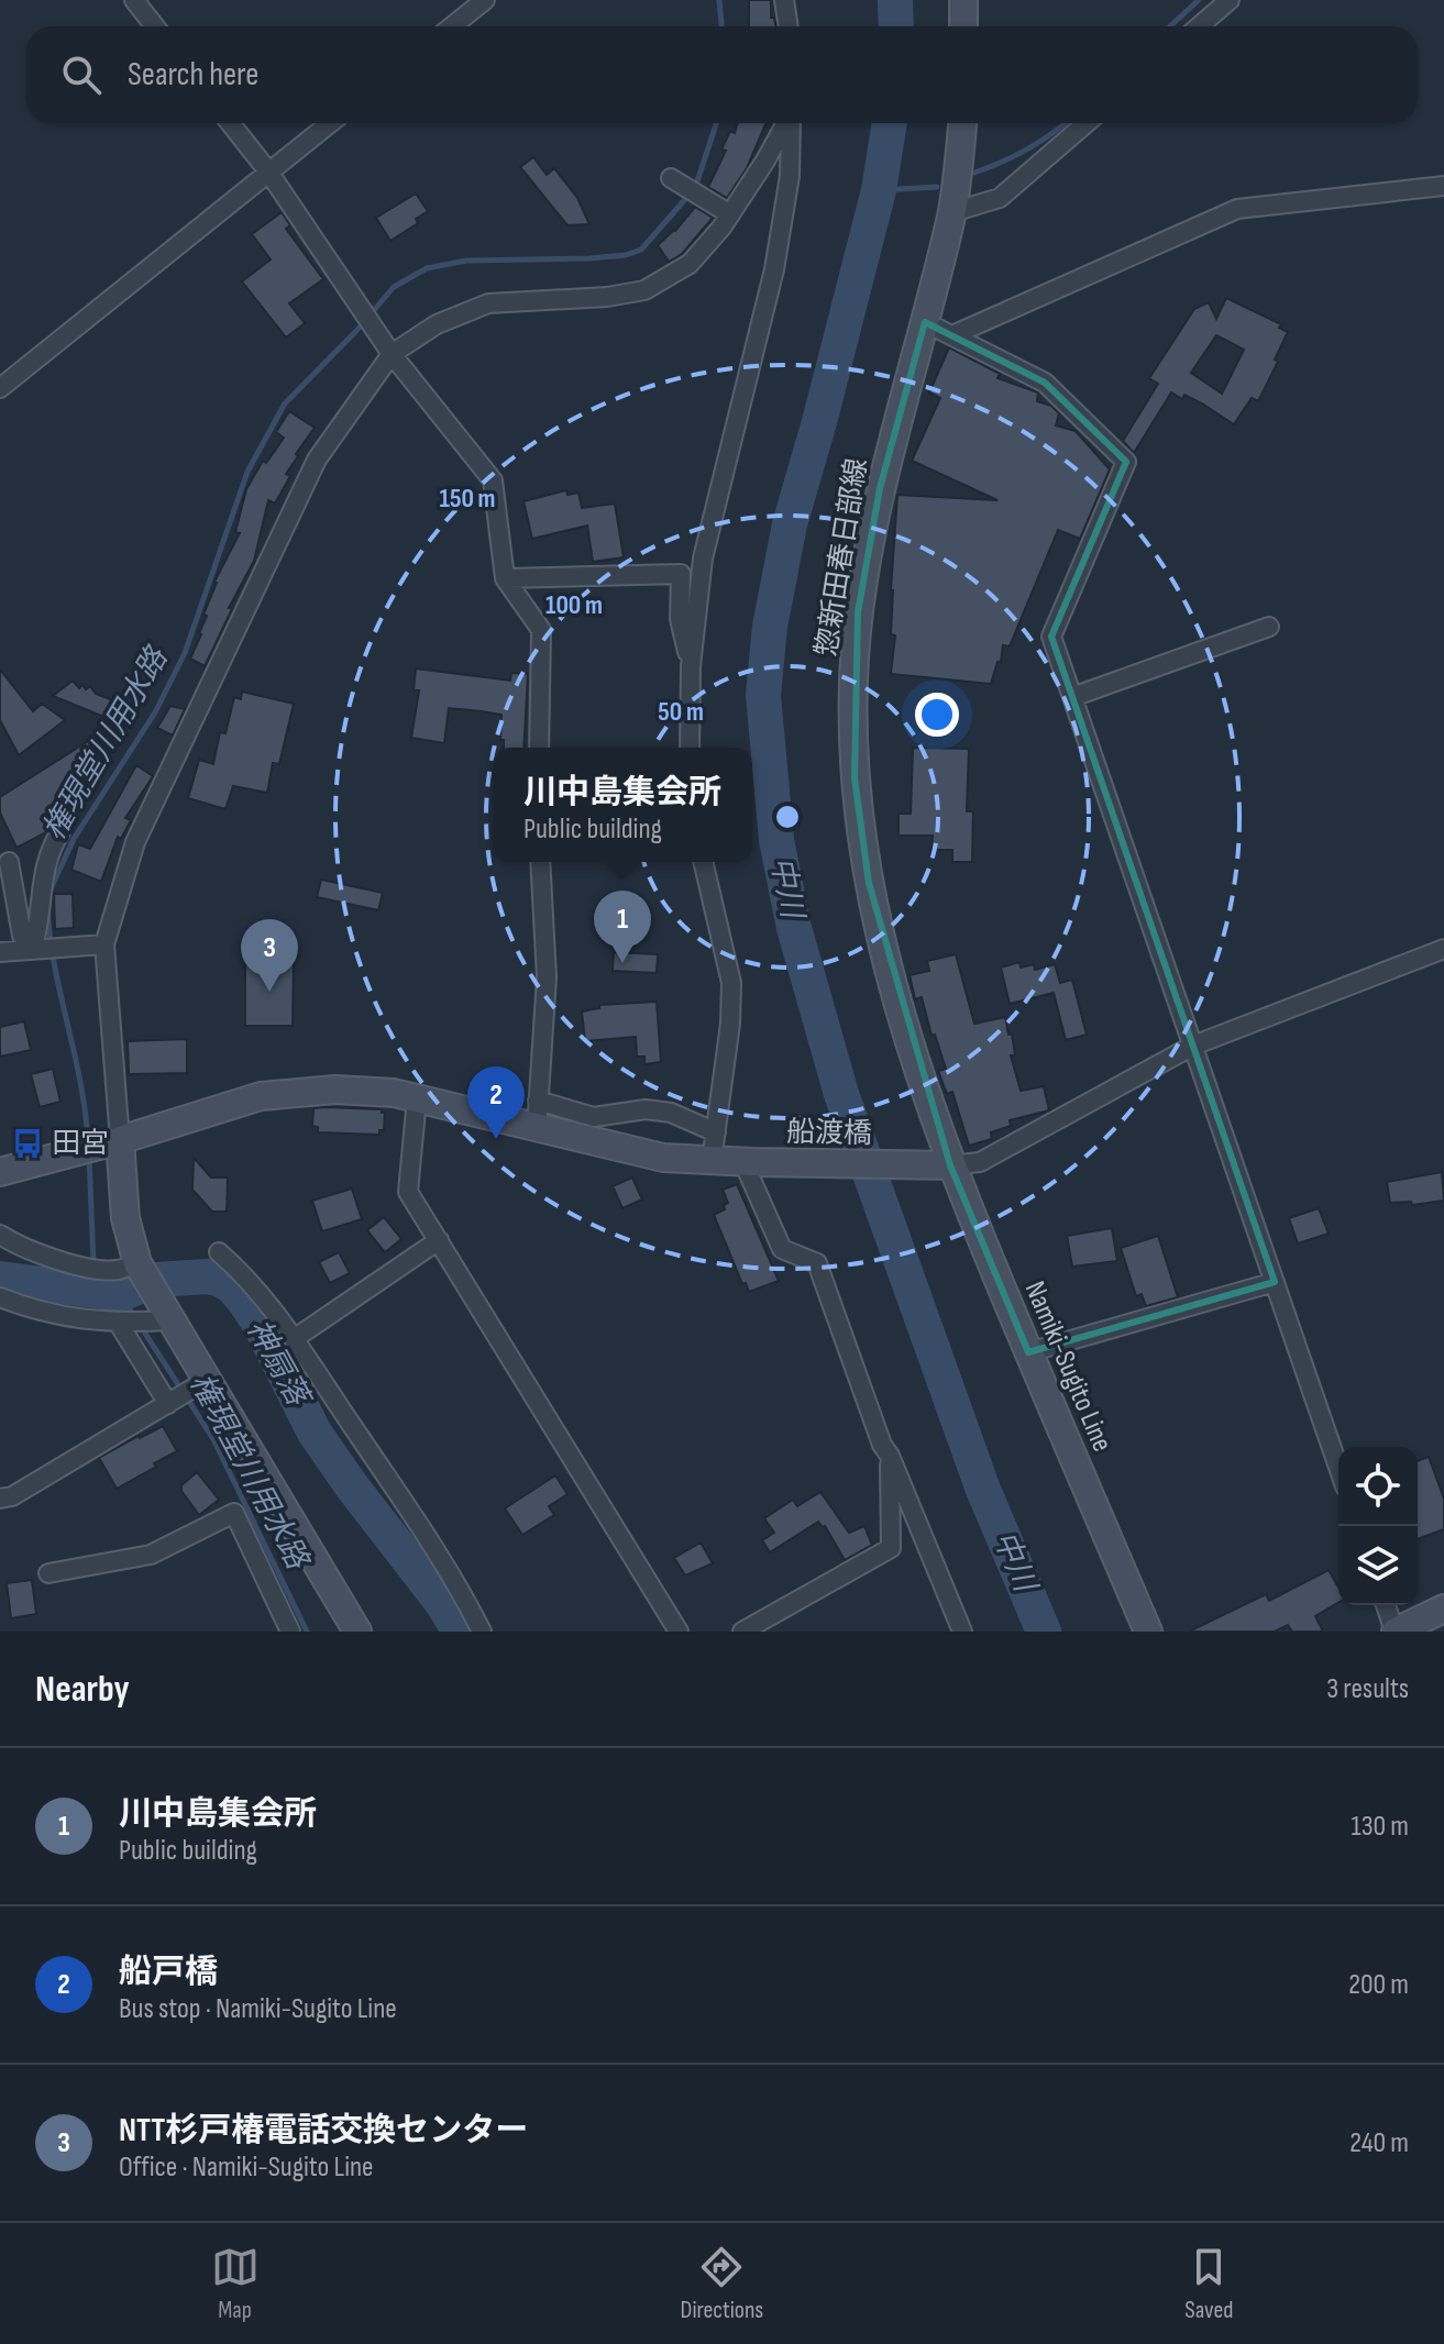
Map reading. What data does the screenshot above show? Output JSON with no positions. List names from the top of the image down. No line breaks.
{"streets":{"main road":["惣新田春日部線","船渡橋","Namiki-Sugito Line"]},"crossings":[["惣新田春日部線","船渡橋"],["惣新田春日部線","Namiki-Sugito Line"],["船渡橋","Namiki-Sugito Line"]],"water":["権現堂川用水路","中川","神扇落"],"places":{"bus stop":["田宮"]},"page":{"search":"Search here","popup":["川中島集会所","Public building"],"pins":["1","3","2"],"heading":["Nearby","3 results"],"list":[{"mark":"1","name":"川中島集会所","note":"Public building","value":"130 m"},{"mark":"2","name":"船戸橋","note":"Bus stop · Namiki-Sugito Line","value":"200 m"},{"mark":"3","name":"NTT杉戸椿電話交換センター","note":"Office · Namiki-Sugito Line","value":"240 m"}],"nav":["Map","Directions","Saved"]},"rings":["150 m","100 m","50 m"]}
